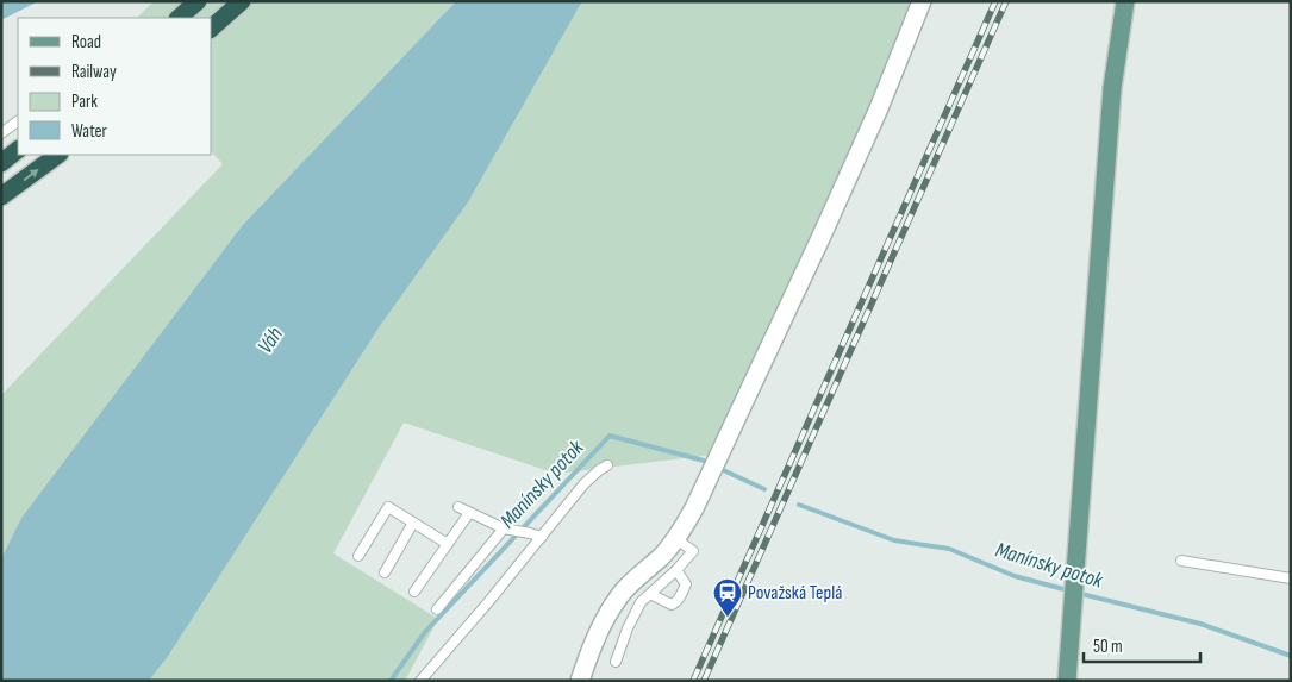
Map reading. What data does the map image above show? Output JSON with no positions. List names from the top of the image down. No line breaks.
{"water":["Váh","Manínsky potok"],"places":{"station":["Považská Teplá"]},"legend":["Road","Railway","Park","Water"],"scale_bar":"50 m"}
